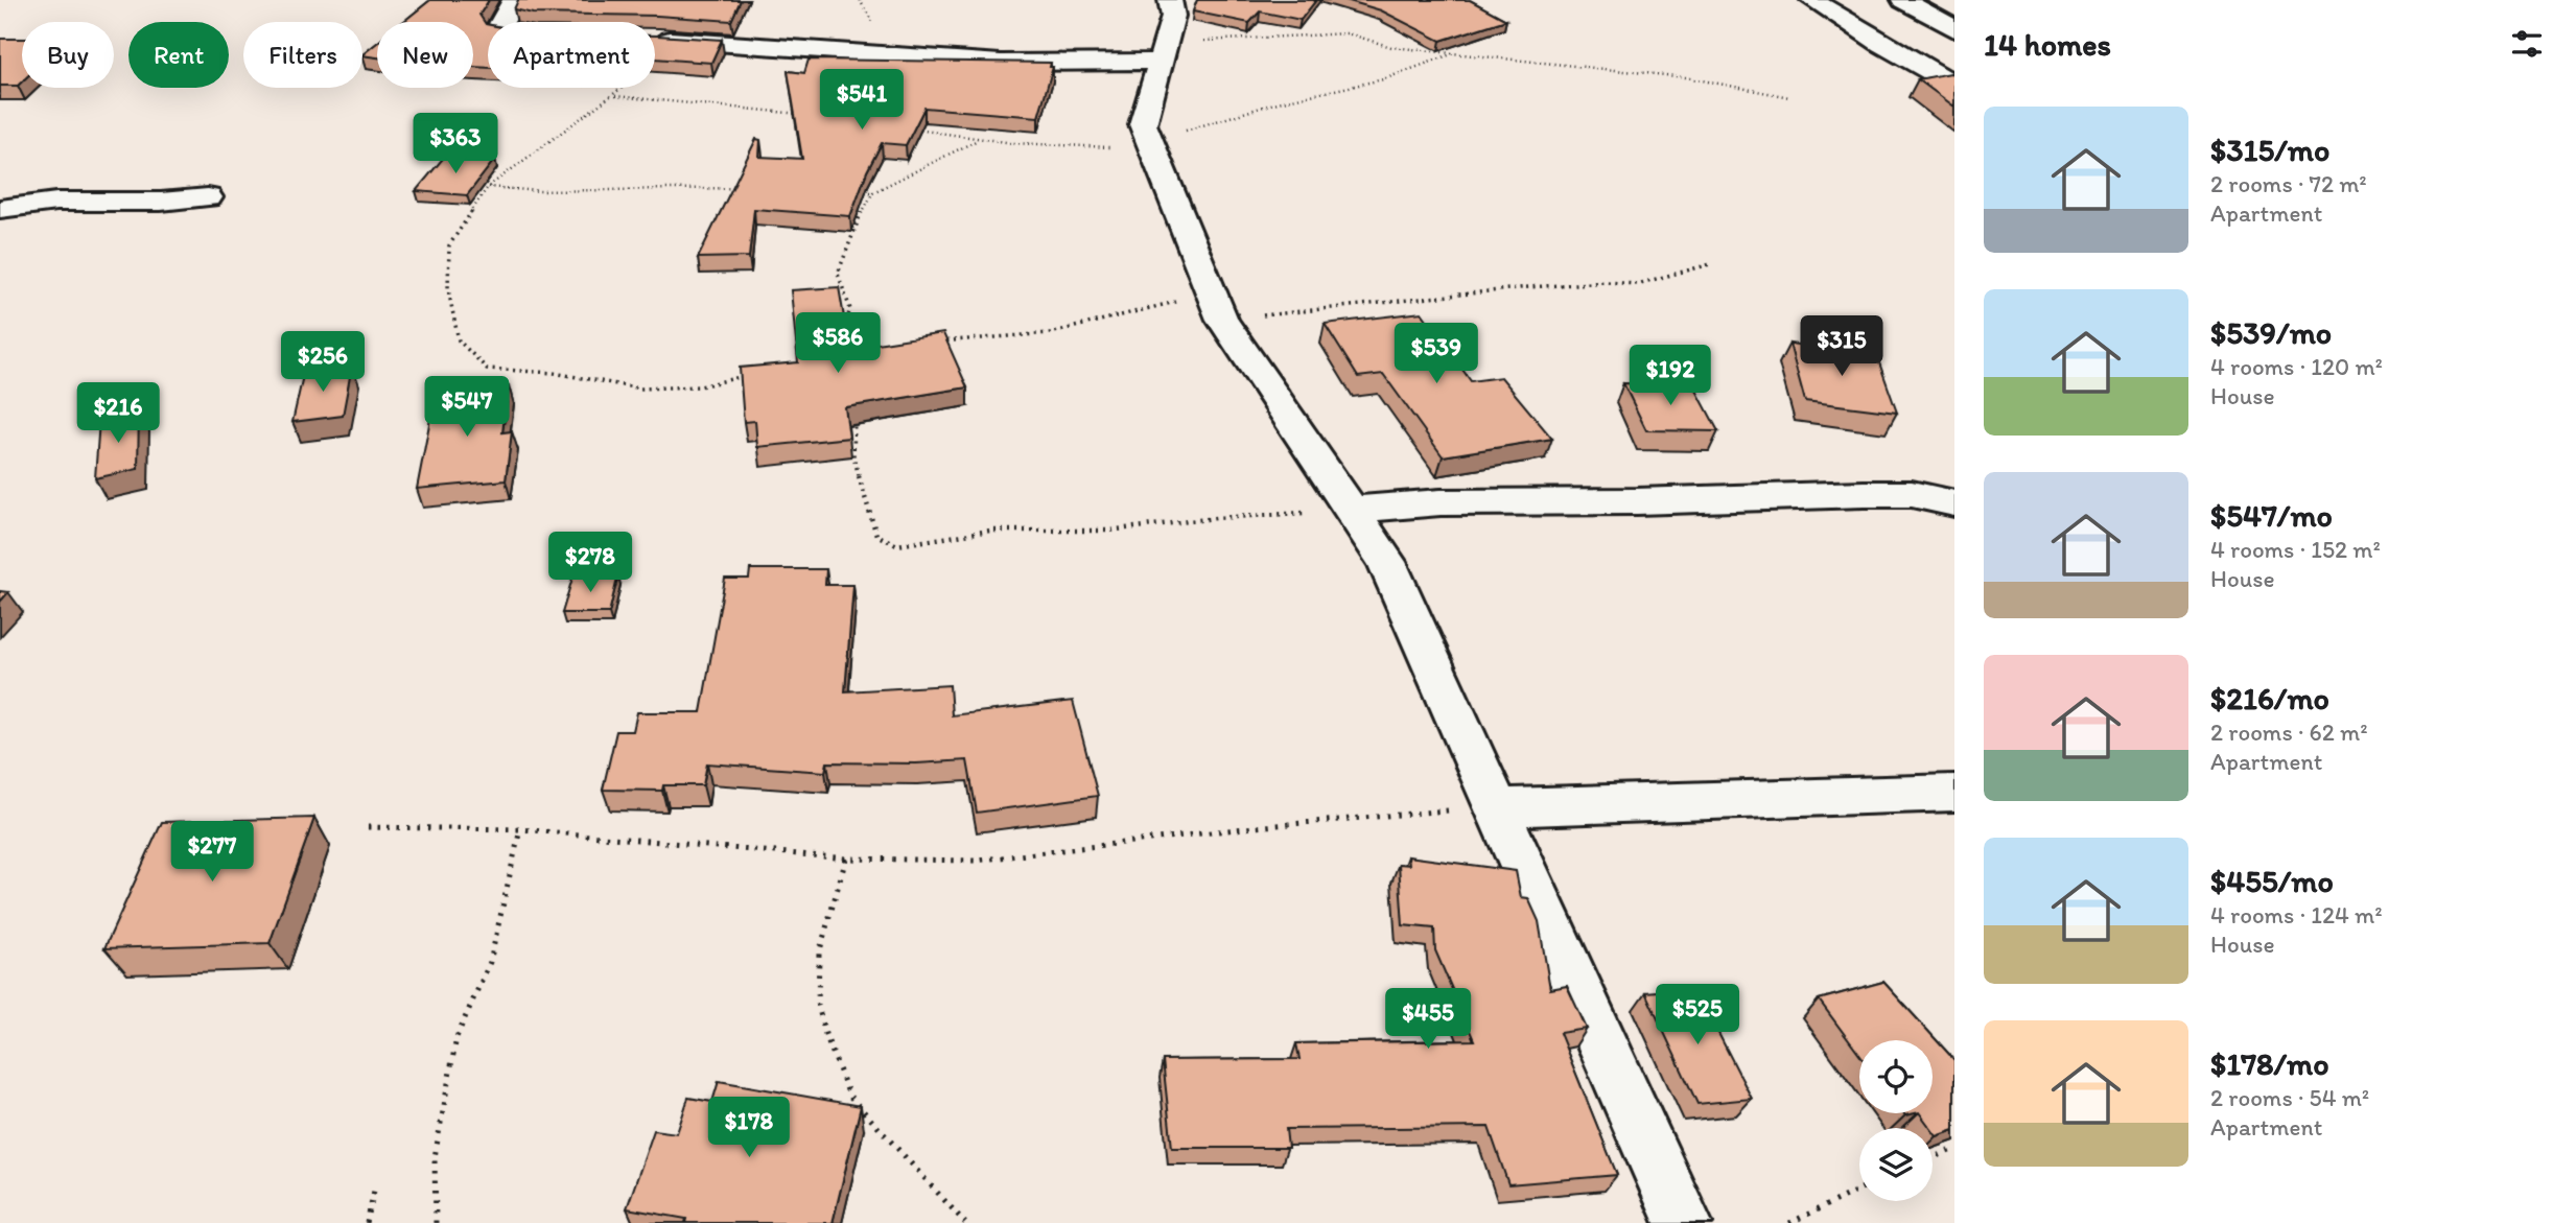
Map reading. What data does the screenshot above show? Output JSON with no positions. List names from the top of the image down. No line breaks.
{"page":{"heading":"14 homes","chip":["Buy","Rent","Filters","New","Apartment"],"price":["$541","$363","$586","$315","$539","$256","$192","$547","$216","$278","$277","$525","$455","$178"],"list":[{"name":"$315/mo","note":"2 rooms · 72 m² · Apartment"},{"name":"$539/mo","note":"4 rooms · 120 m² · House"},{"name":"$547/mo","note":"4 rooms · 152 m² · House"},{"name":"$216/mo","note":"2 rooms · 62 m² · Apartment"},{"name":"$455/mo","note":"4 rooms · 124 m² · House"},{"name":"$178/mo","note":"2 rooms · 54 m² · Apartment"}]}}
